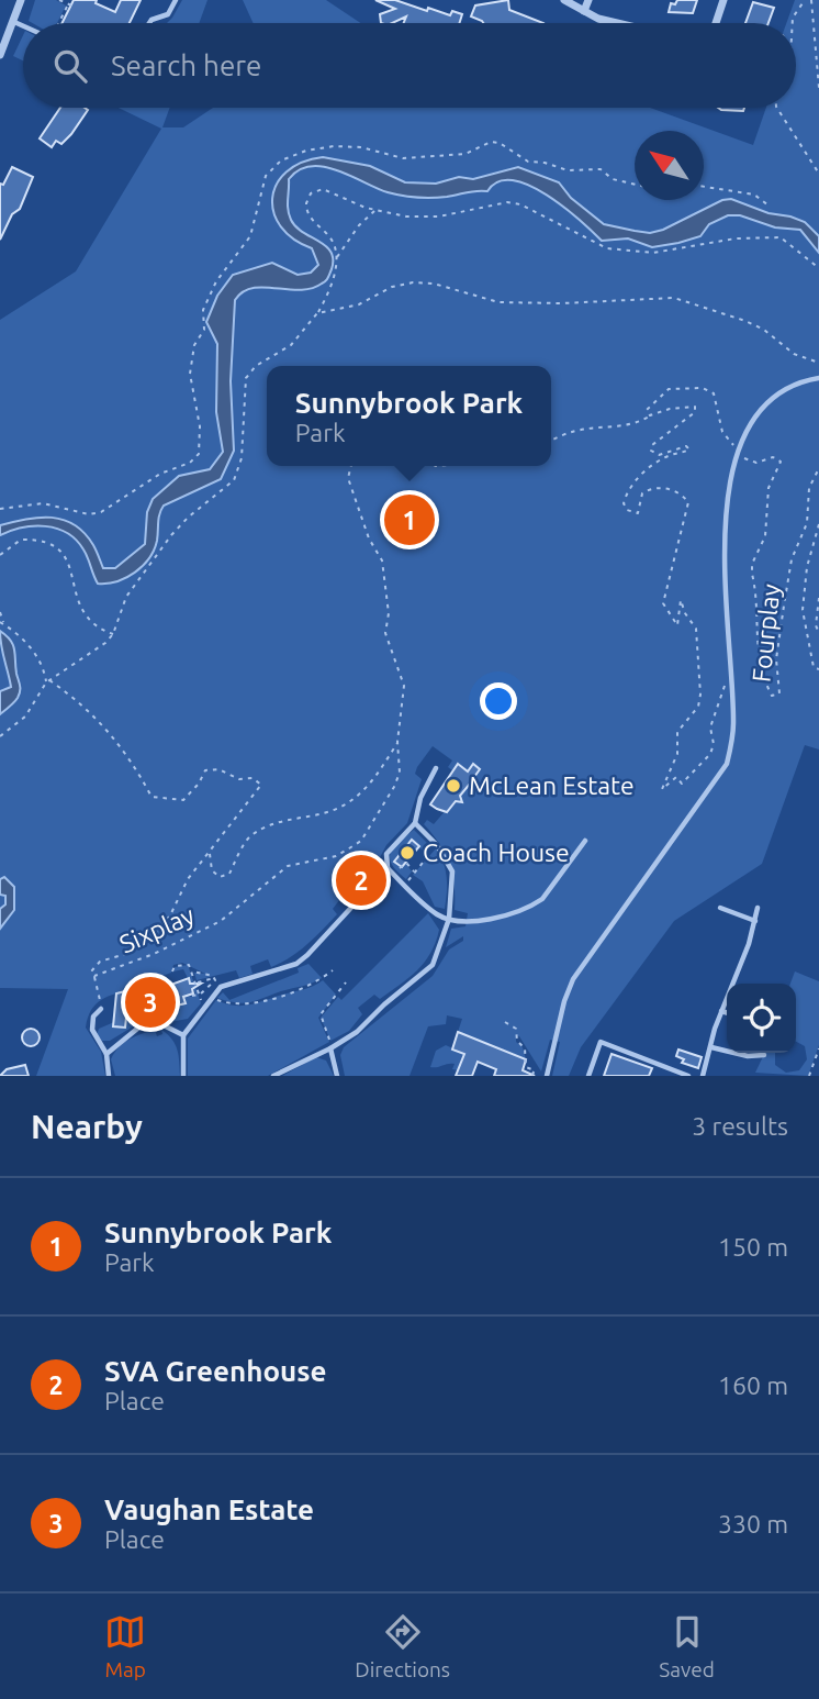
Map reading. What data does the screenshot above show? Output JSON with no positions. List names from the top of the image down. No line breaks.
{"streets":{"path":["Fourplay","Sixplay"]},"places":["McLean Estate","Coach House"],"north":"top left","page":{"search":"Search here","popup":["Sunnybrook Park","Park"],"pins":["1","2","3"],"heading":["Nearby","3 results"],"list":[{"mark":"1","name":"Sunnybrook Park","note":"Park","value":"150 m"},{"mark":"2","name":"SVA Greenhouse","note":"Place","value":"160 m"},{"mark":"3","name":"Vaughan Estate","note":"Place","value":"330 m"}],"nav":["Map","Directions","Saved"]}}
